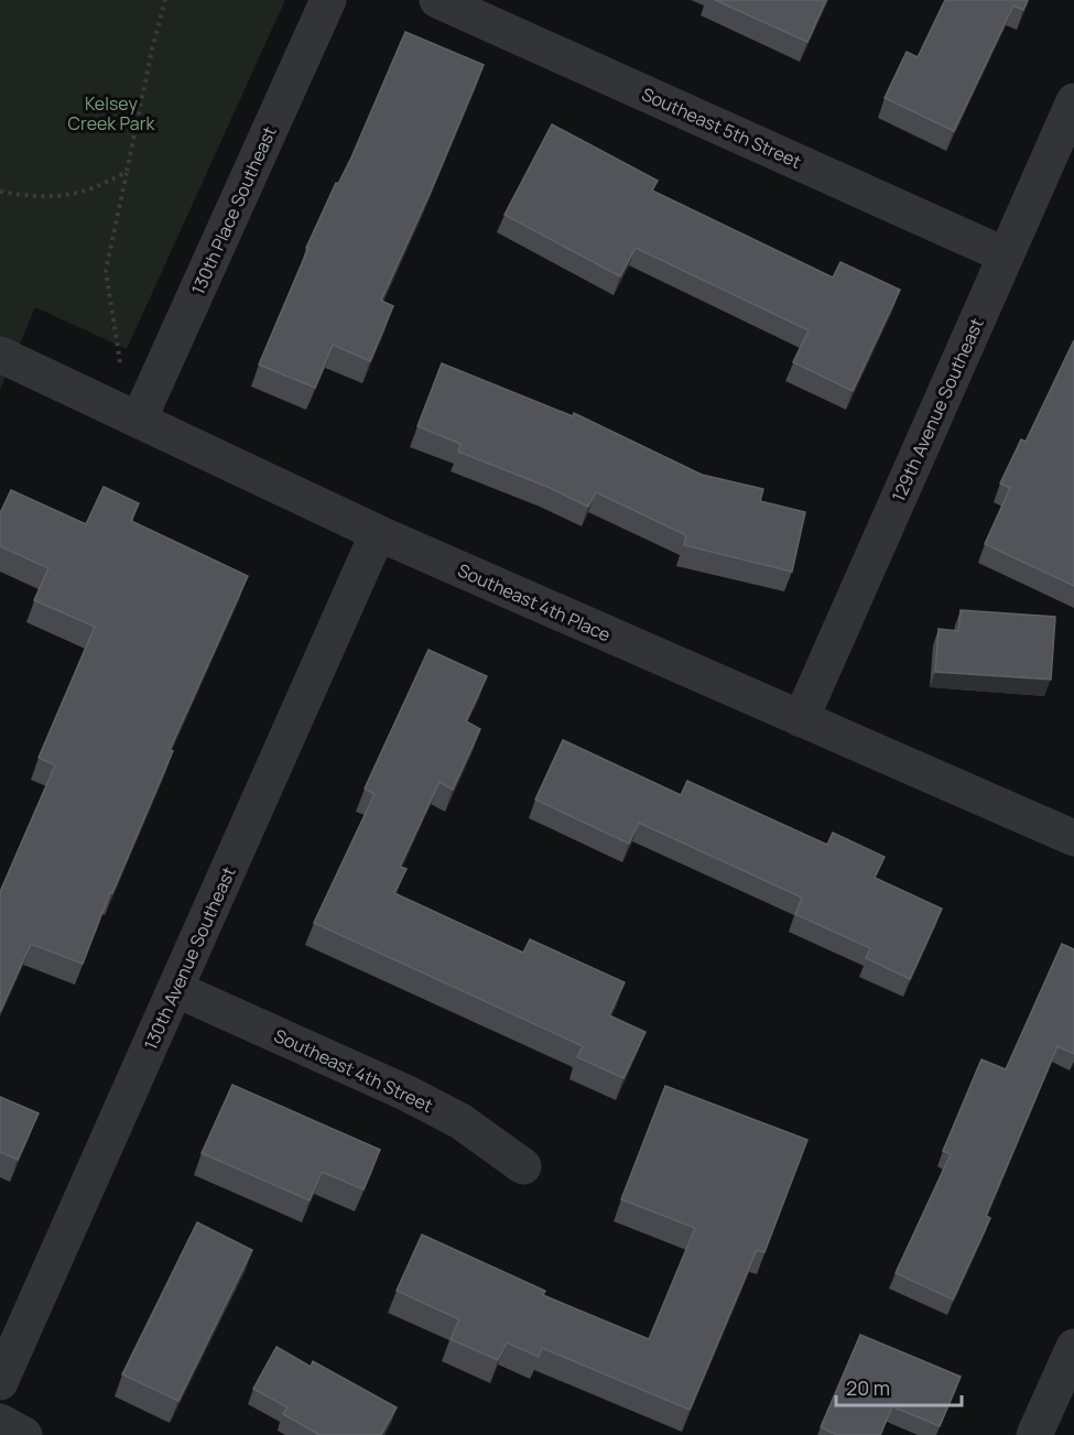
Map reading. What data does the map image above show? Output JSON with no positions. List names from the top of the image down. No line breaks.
{"streets":{"street":["Southeast 5th Street","130th Place Southeast","129th Avenue Southeast","Southeast 4th Place","130th Avenue Southeast","Southeast 4th Street"]},"crossings":[["Southeast 5th Street","129th Avenue Southeast"],["130th Place Southeast","Southeast 4th Place"],["129th Avenue Southeast","Southeast 4th Place"],["Southeast 4th Place","130th Avenue Southeast"],["130th Avenue Southeast","Southeast 4th Street"]],"parks":["Kelsey Creek Park"],"scale_bar":"20 m"}
